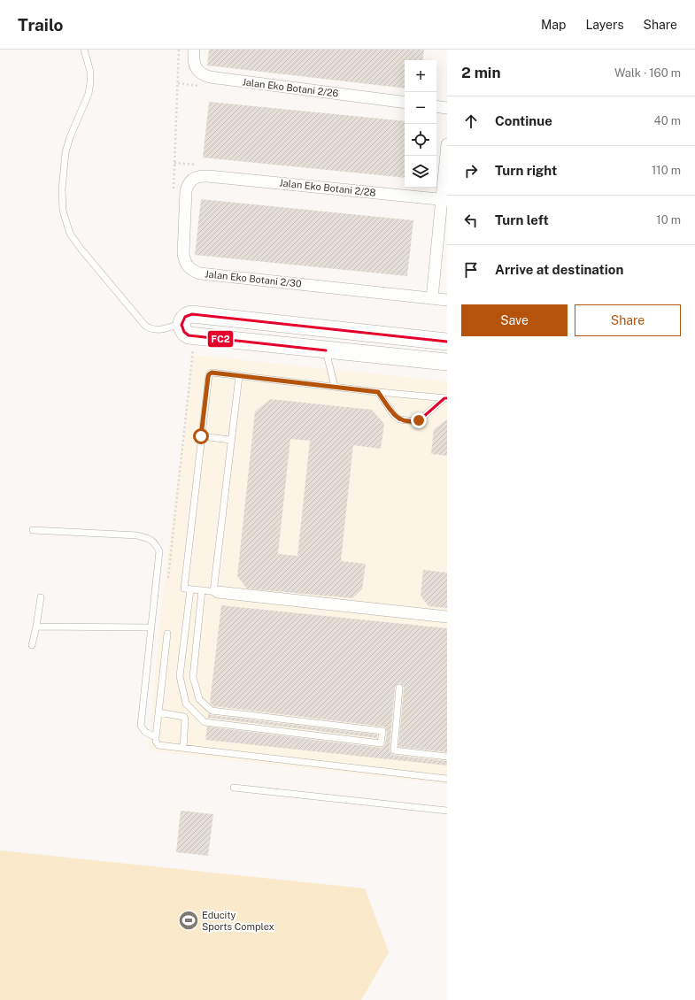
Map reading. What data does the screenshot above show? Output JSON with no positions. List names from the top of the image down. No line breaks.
{"streets":{"street":["Jalan Eko Botani 2/26","Jalan Eko Botani 2/28","Jalan Eko Botani 2/30"]},"crossings":[["Jalan Eko Botani 2/28","Jalan Eko Botani 2/30"]],"places":{"sports":["Educity Sports Complex"]},"lines":["transit line FC2"],"page":{"header":"Trailo","nav":["Map","Layers","Share"],"heading":["2 min","Walk · 160 m"],"map_buttons":["+","−"],"list":[["Continue","40 m"],["Turn right","110 m"],["Turn left","10 m"],"Arrive at destination"],"buttons":["Save","Share"]}}
